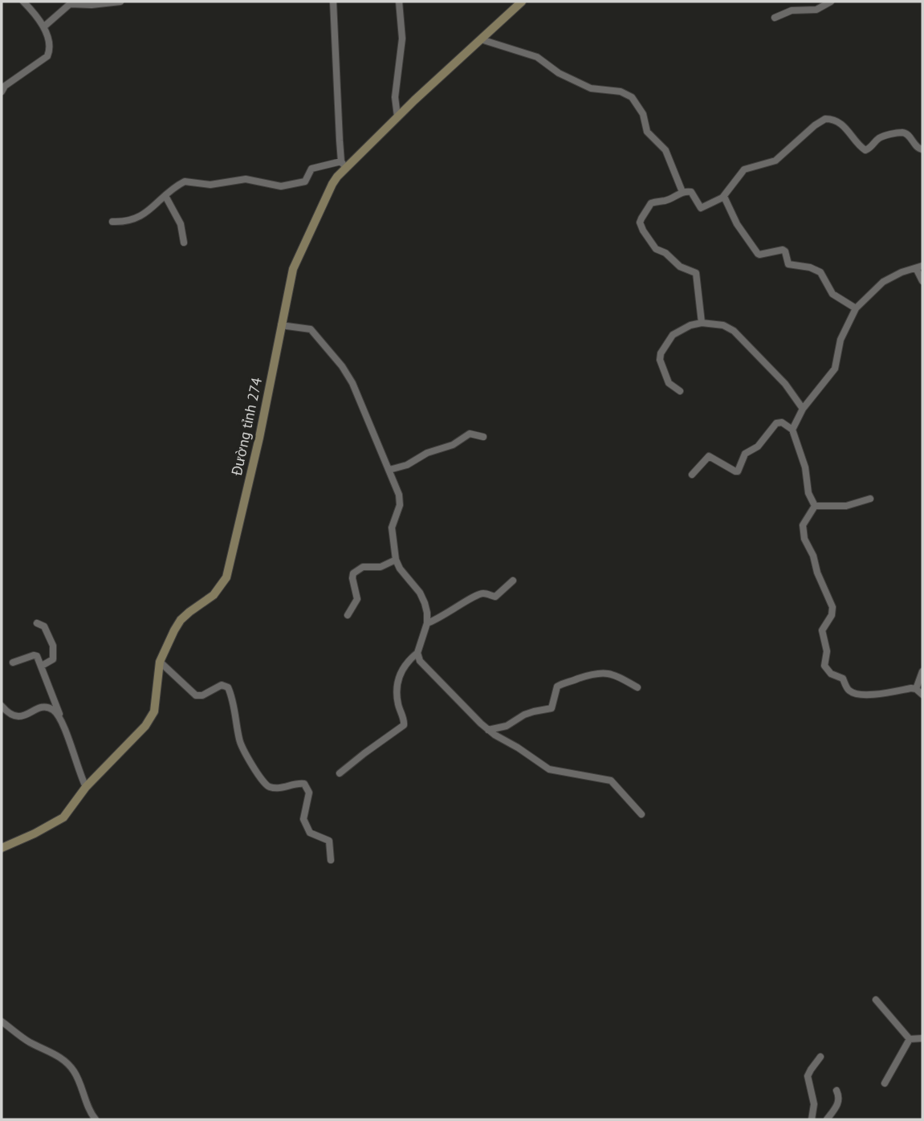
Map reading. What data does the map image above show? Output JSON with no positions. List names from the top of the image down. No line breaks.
{"streets":{"main road":["Đường tỉnh 274"]}}
